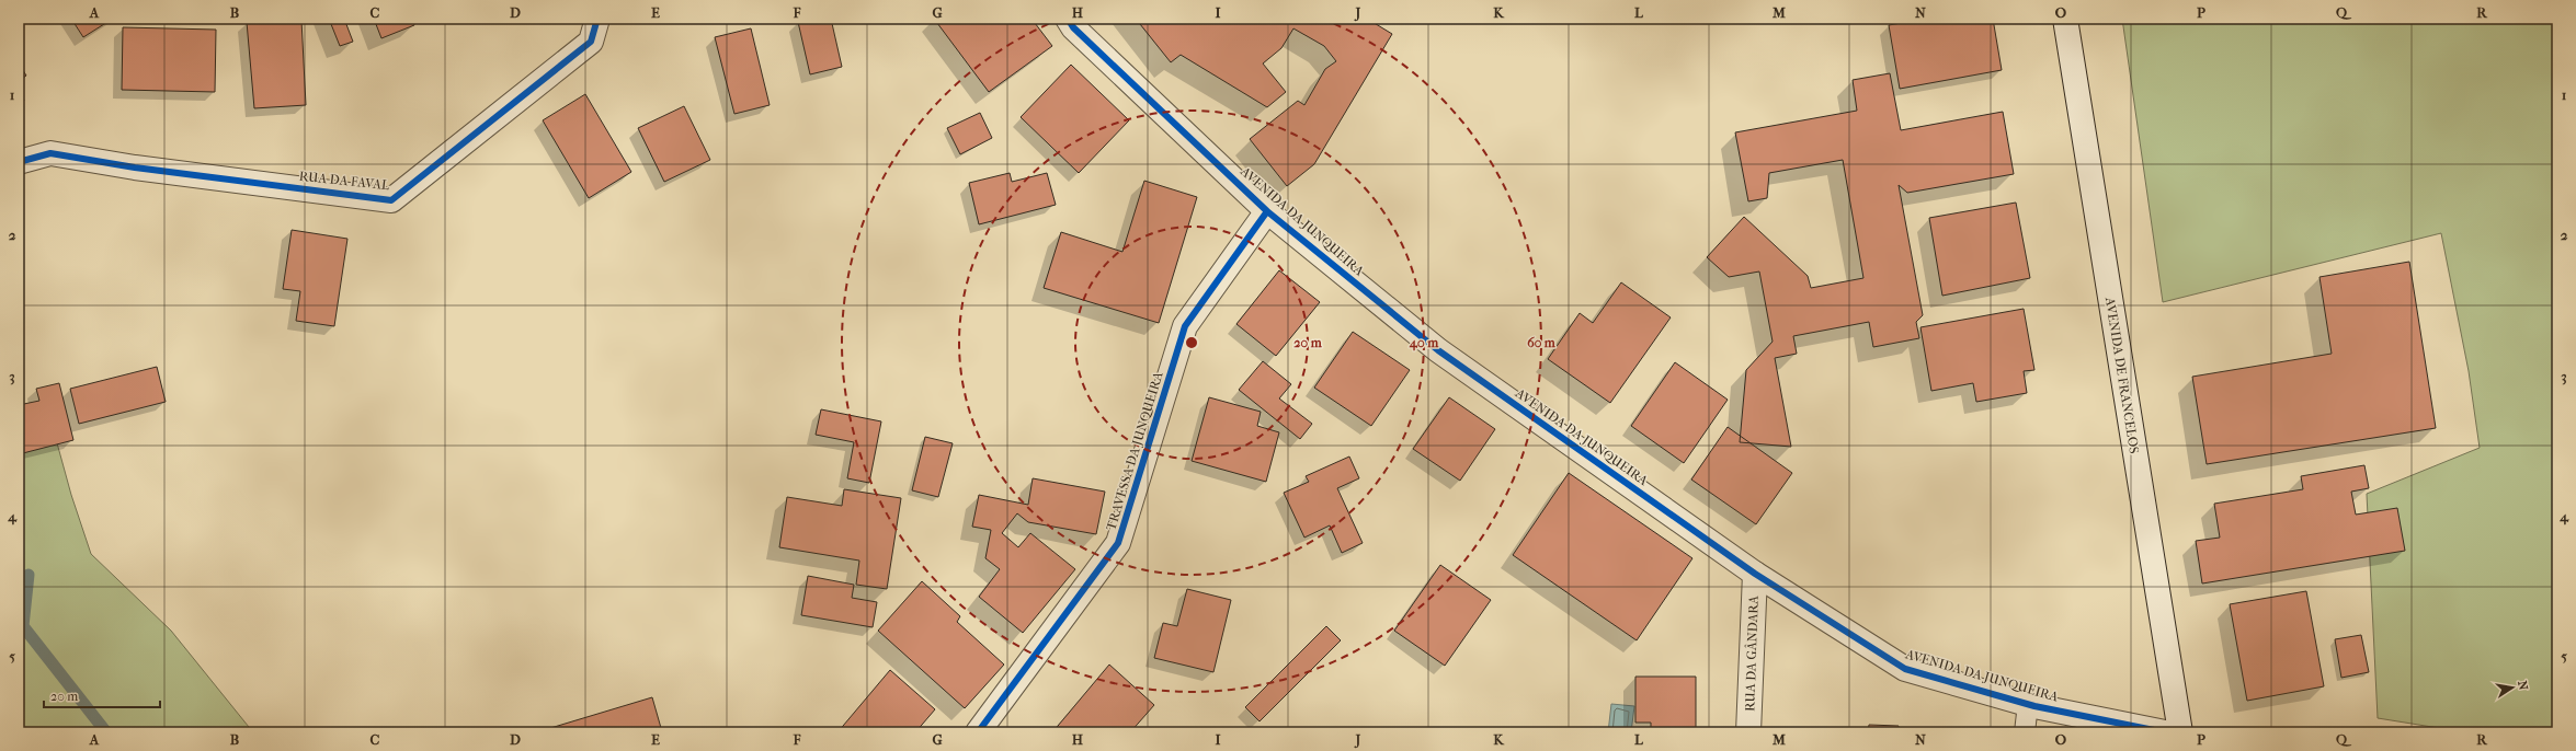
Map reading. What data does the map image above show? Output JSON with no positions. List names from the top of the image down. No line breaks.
{"streets":{"street":["RUA DA FAVAL","AVENIDA DA JUNQUEIRA","AVENIDA DE FRANCELOS","TRAVESSA DA JUNQUEIRA","RUA DA GÂNDARA"]},"crossings":[["AVENIDA DA JUNQUEIRA","TRAVESSA DA JUNQUEIRA"],["AVENIDA DA JUNQUEIRA","RUA DA GÂNDARA"]],"scale_bar":"20 m","north":"right","grid":{"columns":["A","B","C","D","E","F","G","H","I","J","K","L","M","N","O","P","Q","R"],"rows":["1","2","3","4","5"]},"rings":["20 m","40 m","60 m"]}
